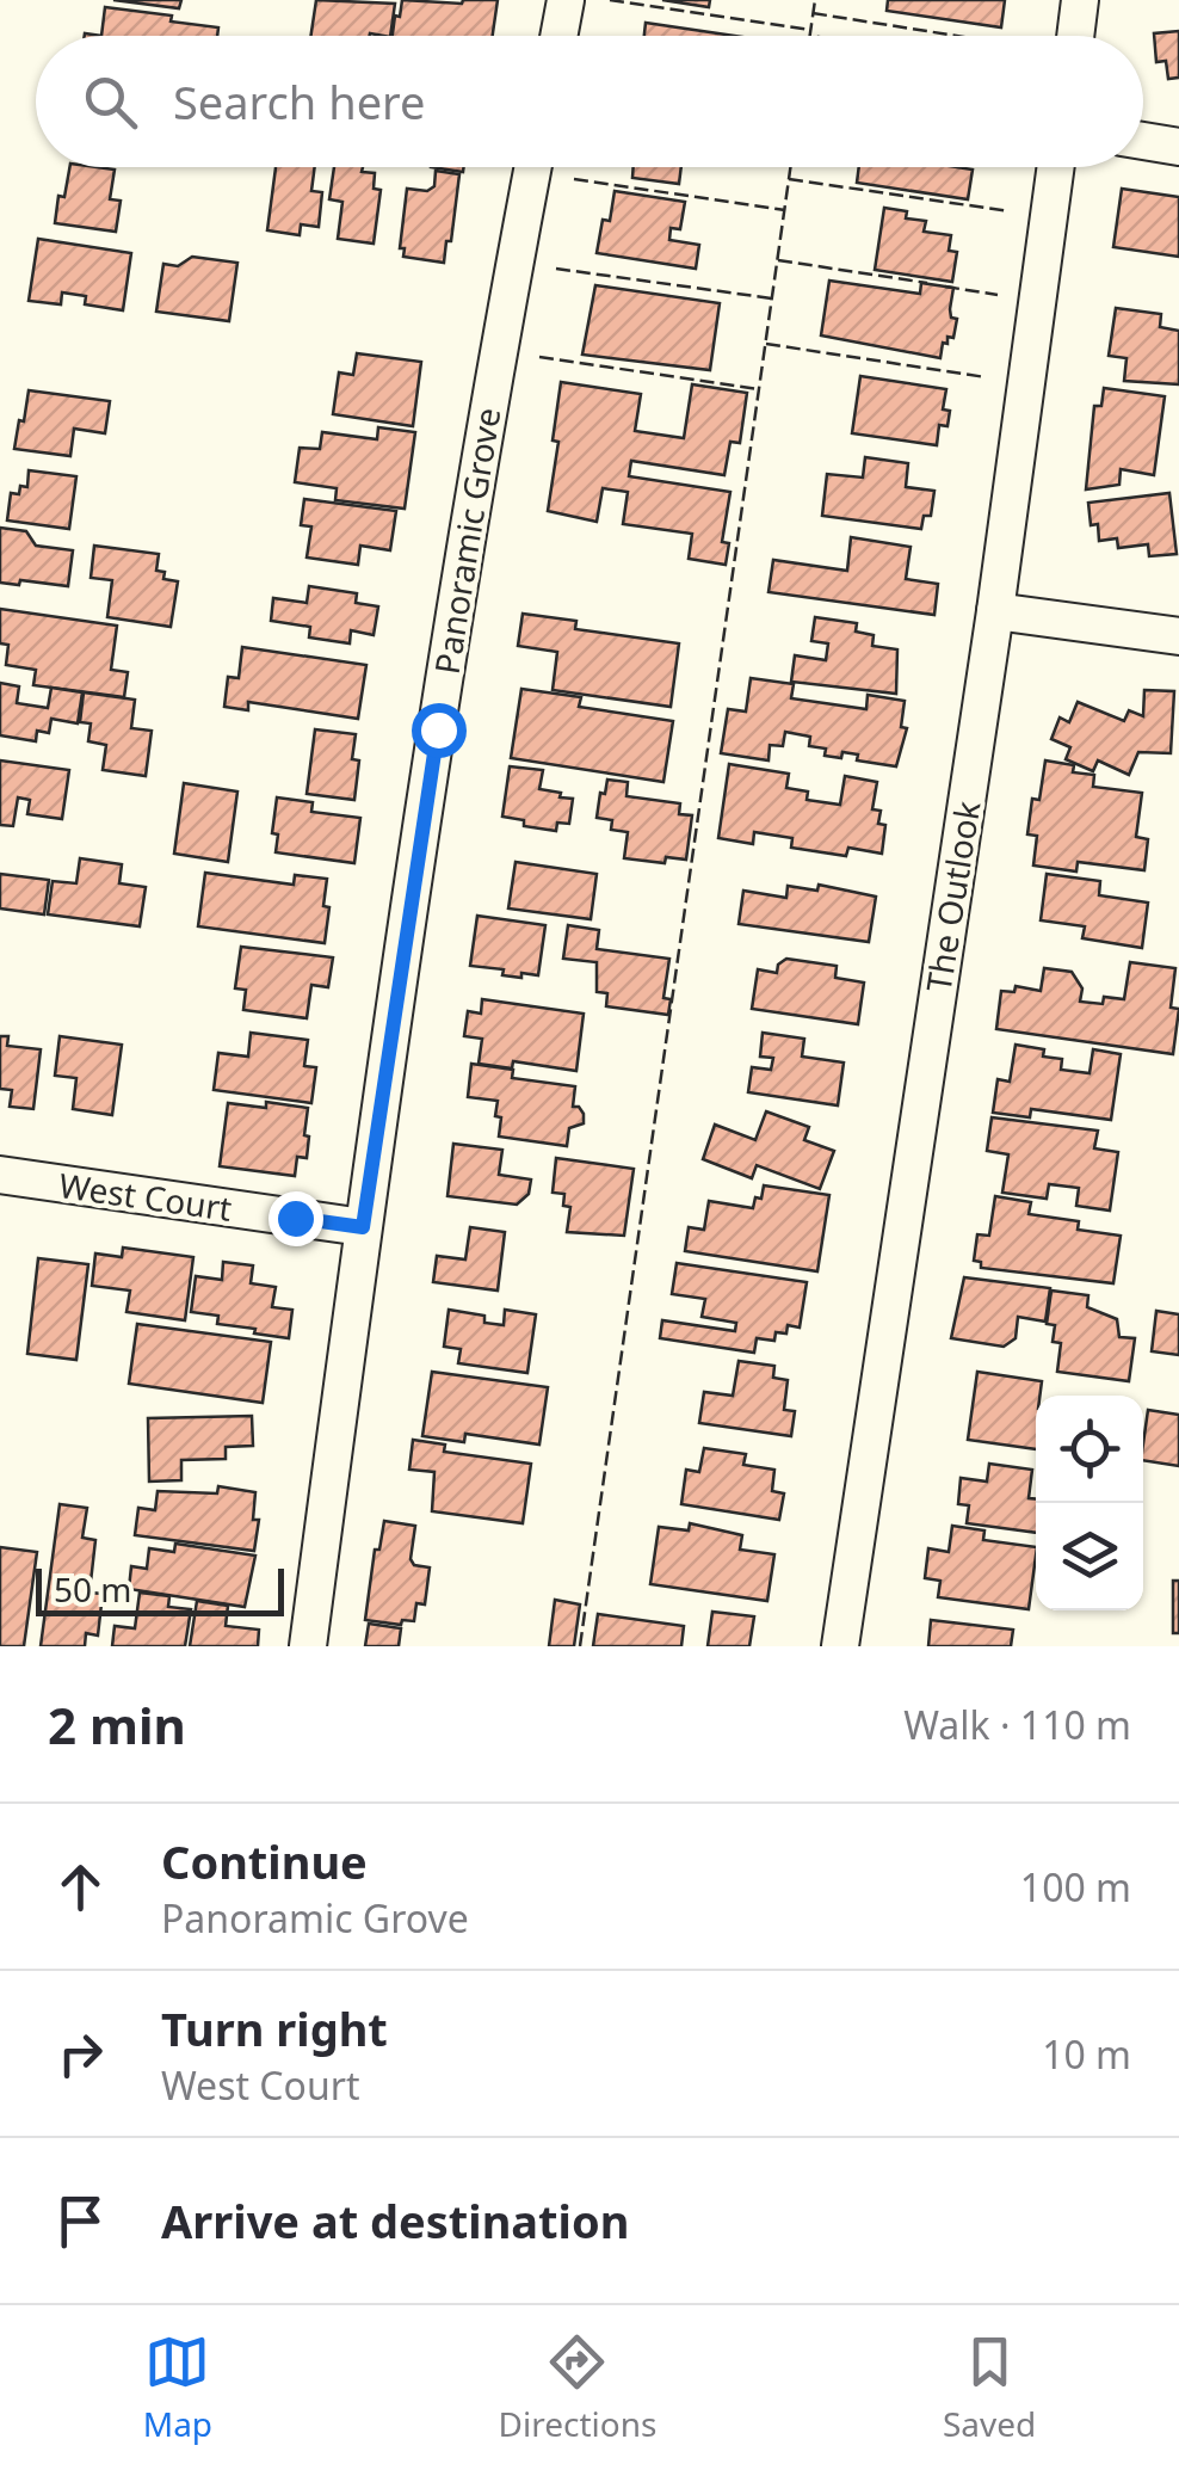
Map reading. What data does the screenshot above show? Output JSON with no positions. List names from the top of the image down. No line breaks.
{"streets":{"street":["Panoramic Grove","The Outlook","West Court"]},"crossings":[["Panoramic Grove","West Court"]],"scale_bar":"50 m","page":{"search":"Search here","scale":"50 m","heading":["2 min","Walk · 110 m"],"list":[["Continue","Panoramic Grove","100 m"],["Turn right","West Court","10 m"],"Arrive at destination"],"nav":["Map","Directions","Saved"]}}
